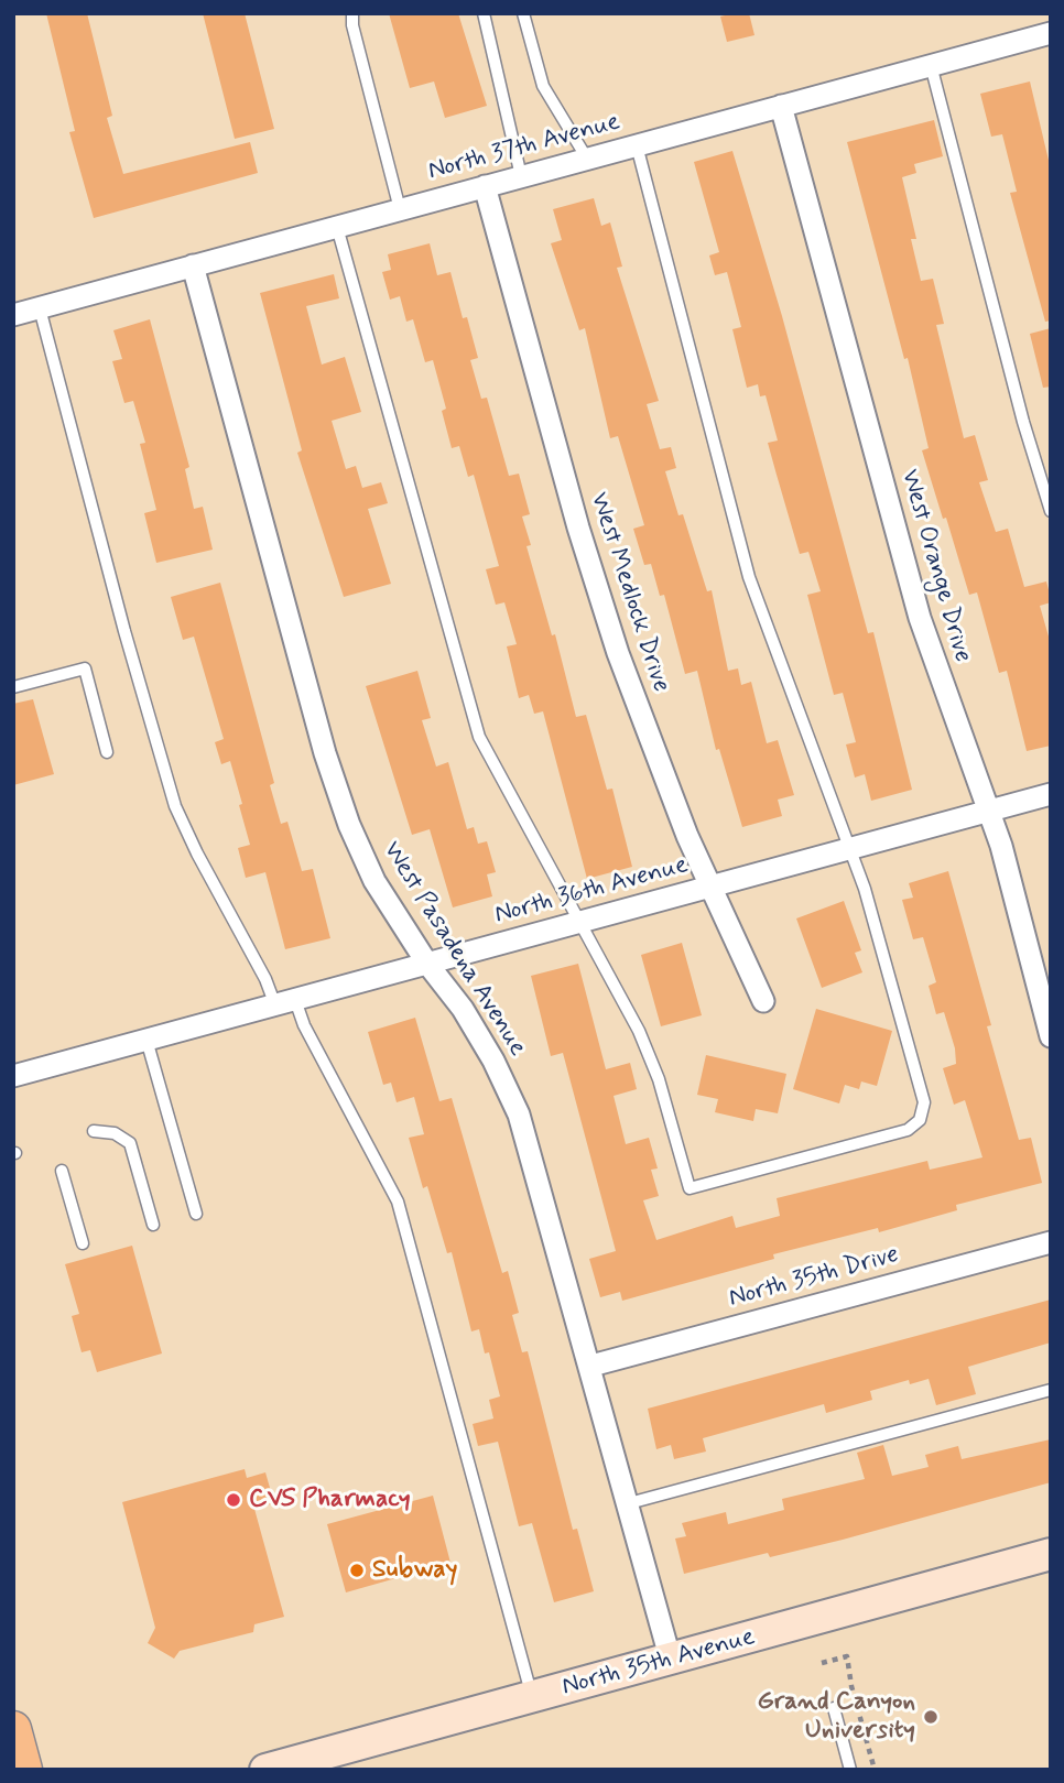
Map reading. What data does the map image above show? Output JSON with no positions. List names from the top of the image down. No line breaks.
{"streets":{"main road":["North 35th Avenue"],"street":["North 37th Avenue","West Orange Drive","West Medlock Drive","North 36th Avenue","West Pasadena Avenue","North 35th Drive"]},"crossings":[["North 37th Avenue","West Orange Drive"],["North 37th Avenue","West Medlock Drive"],["North 37th Avenue","West Pasadena Avenue"],["West Orange Drive","North 36th Avenue"],["West Medlock Drive","North 36th Avenue"],["North 36th Avenue","West Pasadena Avenue"],["West Pasadena Avenue","North 35th Drive"],["West Pasadena Avenue","North 35th Avenue"]],"places":["CVS Pharmacy","Subway","Grand Canyon University"]}
